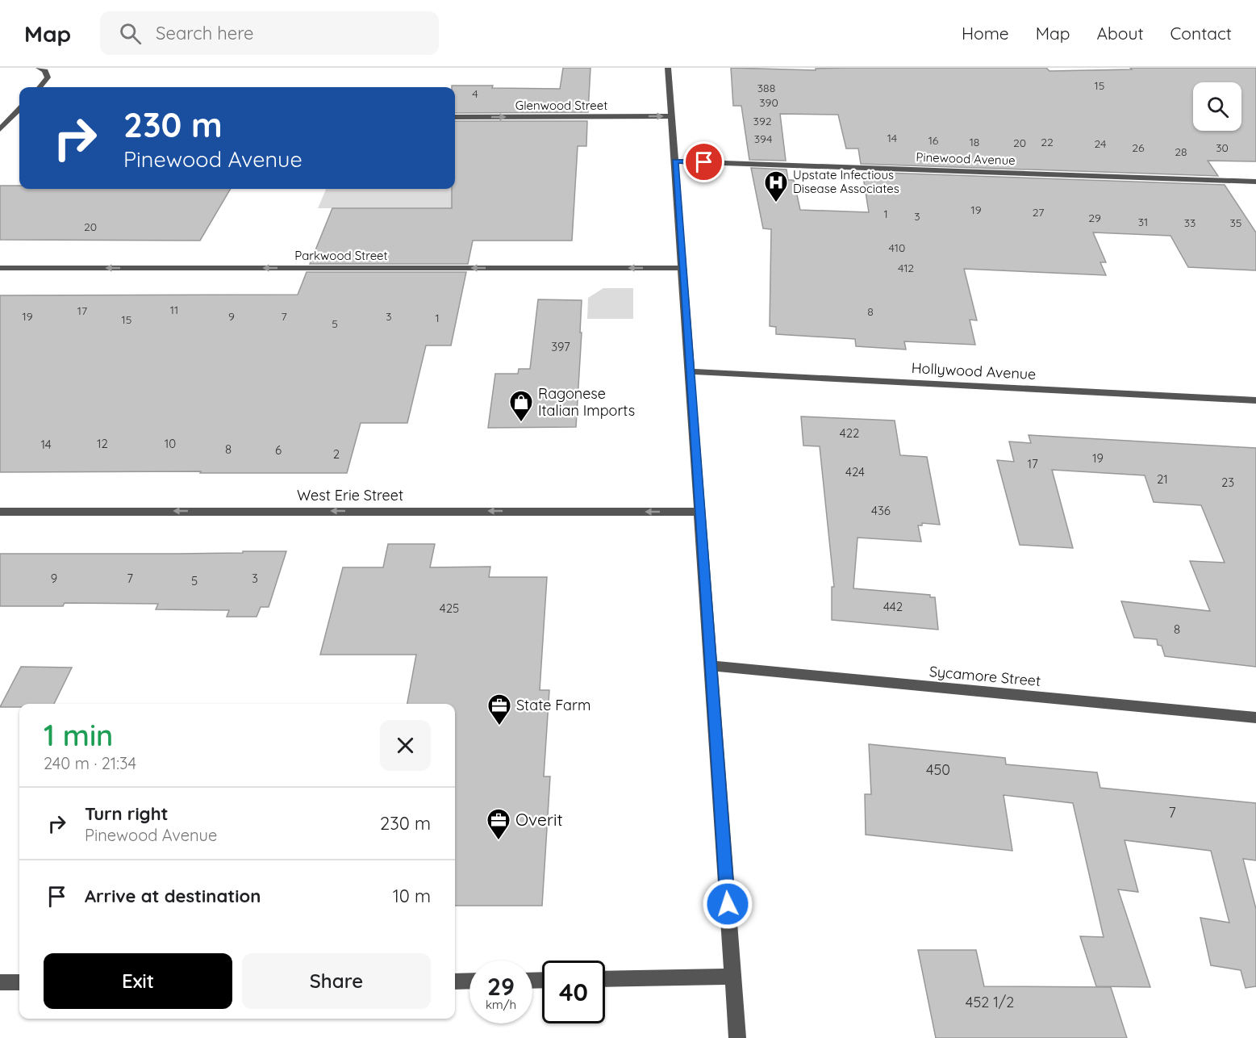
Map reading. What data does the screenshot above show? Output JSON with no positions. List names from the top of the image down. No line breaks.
{"streets":{"street":["Glenwood Street","Pinewood Avenue","Parkwood Street","Hollywood Avenue","West Erie Street","Sycamore Street"]},"one_way":["Glenwood Street","Parkwood Street","West Erie Street"],"places":{"hospital":["Upstate Infectious Disease Associates"],"shop":["Ragonese Italian Imports"],"office":["State Farm","Overit"]},"house_numbers":["15","388","4","390","392","14","394","16","18","22","20","24","26","30","28","19","27","1","3","29","31","33","35","20","410","412","11","17","8","19","9","7","3","1","15","5","397","422","12","10","14","8","6","2","19","17","424","21","23","436","9","7","3","5","442","425","8","450","7","452 1/2"],"page":{"header":"Map","search":"Search here","nav":["Home","Map","About","Contact"],"turn":["230 m","Pinewood Avenue"],"heading":["1 min","240 m · 21:34"],"list":[{"name":"Turn right","note":"Pinewood Avenue","value":"230 m"},{"name":"Arrive at destination","value":"10 m"}],"buttons":["Exit","Share"],"speed":"29 km/h","limit":"40"}}
